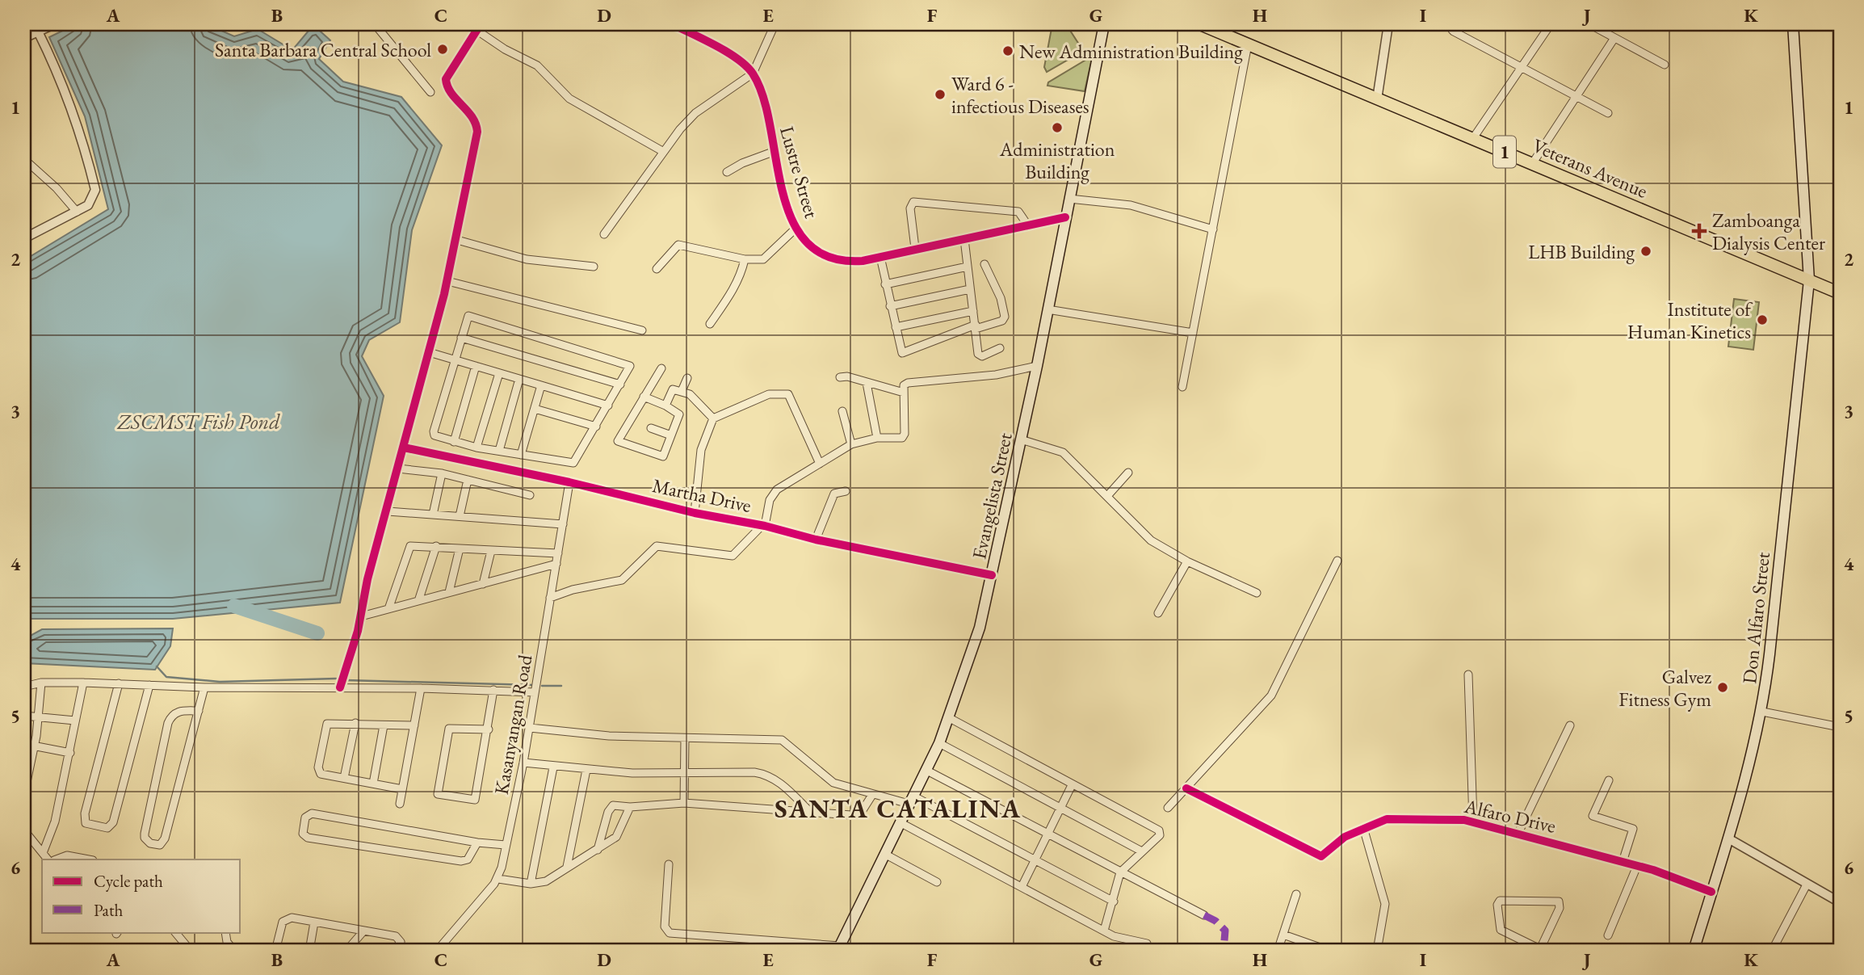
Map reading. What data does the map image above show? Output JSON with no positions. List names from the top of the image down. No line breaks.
{"streets":{"main road":["1","Veterans Avenue","Evangelista Street","Don Alfaro Street"],"street":["Lustre Street","Martha Drive","Kasanyangan Road","Alfaro Drive"]},"crossings":[["Veterans Avenue","Don Alfaro Street"],["Lustre Street","Evangelista Street"],["Martha Drive","Evangelista Street"],["Martha Drive","Kasanyangan Road"],["Don Alfaro Street","Alfaro Drive"]],"districts":["SANTA CATALINA"],"water":["ZSCMST Fish Pond"],"places":{"other":["Santa Barbara Central School","New Administration Building","Ward 6 - infectious Diseases","Administration Building","LHB Building","Institute of Human Kinetics","Galvez Fitness Gym"],"health":["Zamboanga Dialysis Center"]},"legend":["Cycle path","Path"],"grid":{"columns":["A","B","C","D","E","F","G","H","I","J","K"],"rows":["1","2","3","4","5","6"]}}
